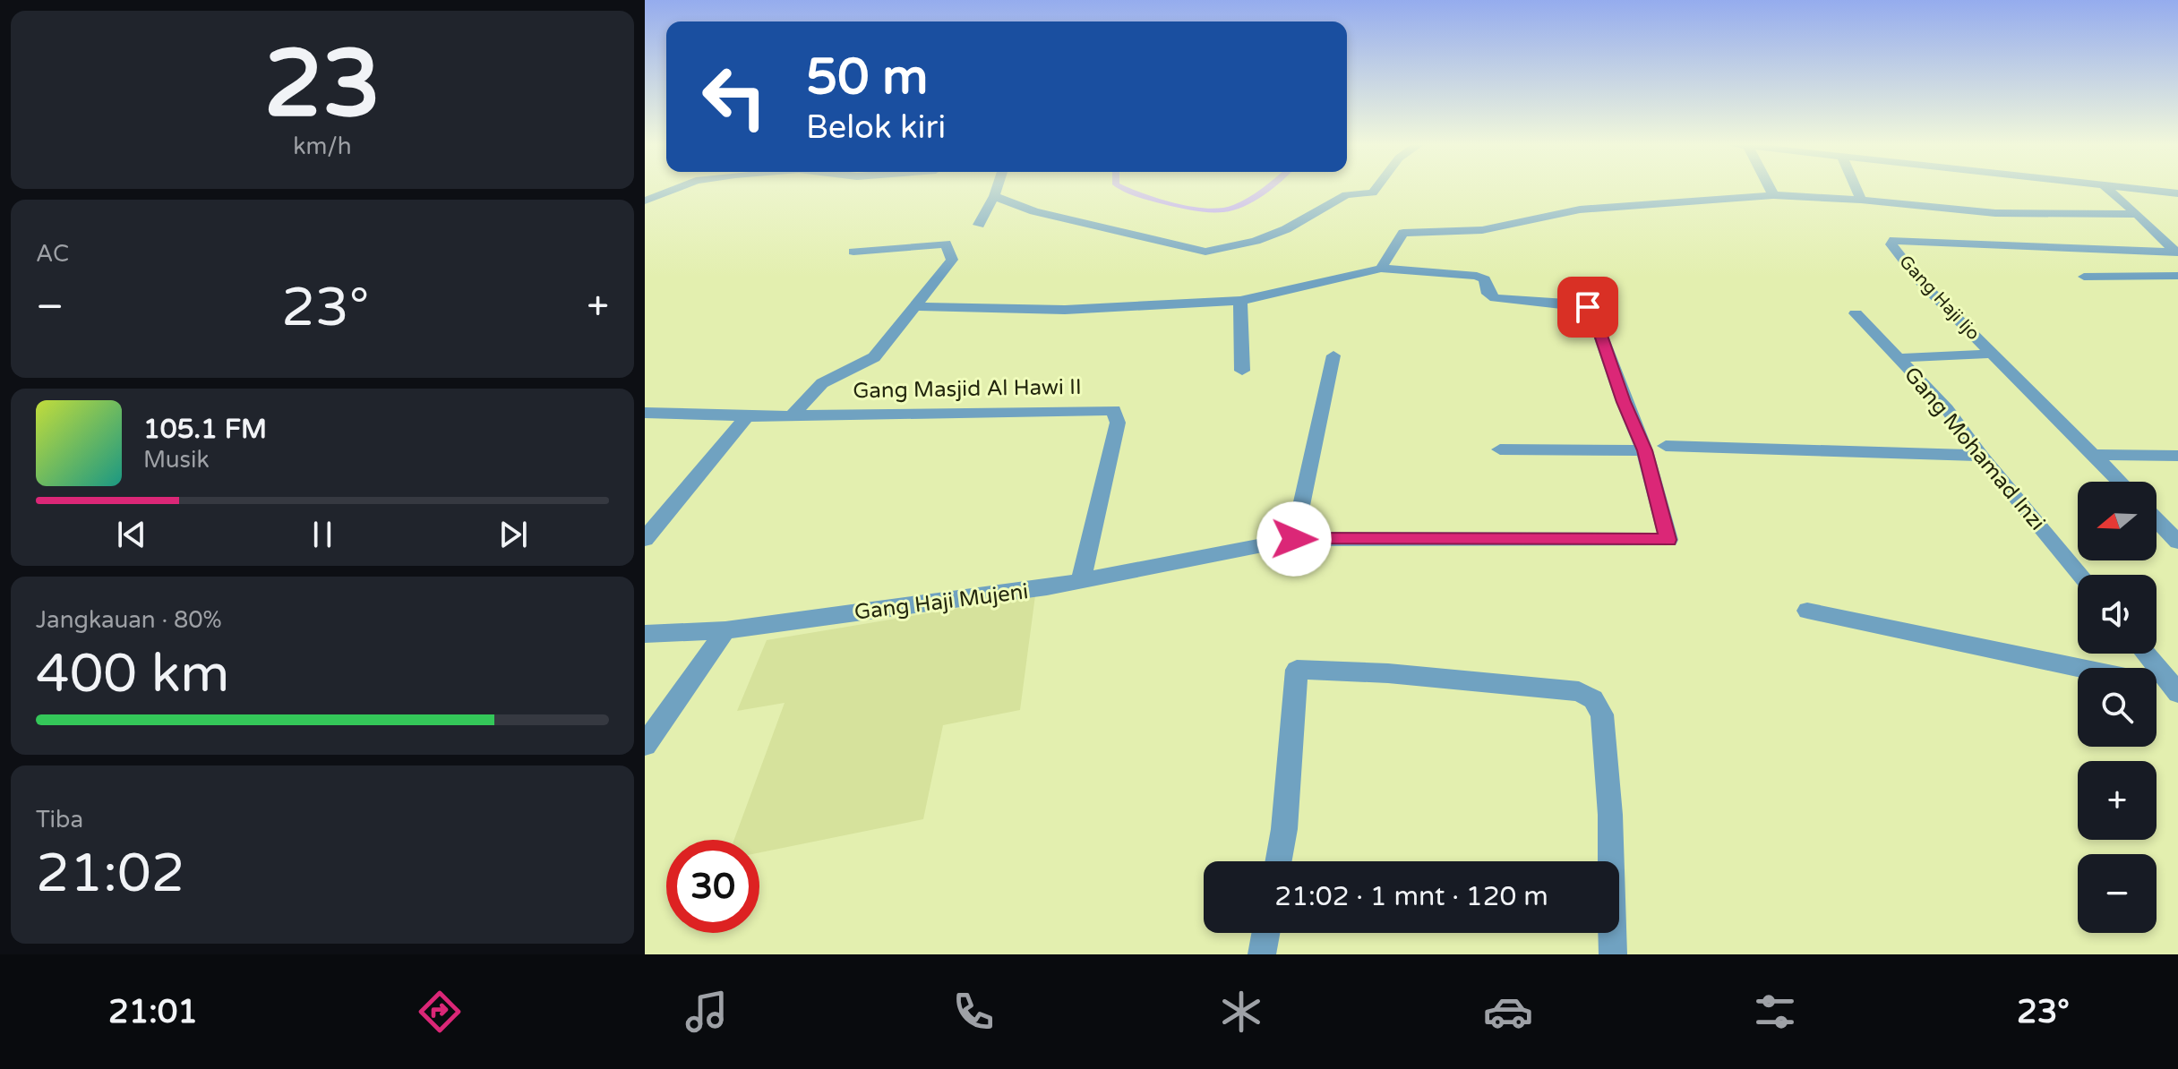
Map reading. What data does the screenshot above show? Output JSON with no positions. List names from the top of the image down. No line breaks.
{"streets":{"street":["Gang Haji Ijo","Gang Masjid Al Hawi II","Gang Mohamad Inzi","Gang Haji Mujeni"]},"crossings":[["Gang Masjid Al Hawi II","Gang Haji Mujeni"]],"north":"left","page":{"tile":[["23","km/h"],"AC",["Jangkauan · 80%","400 km"],["Tiba","21:02"]],"turn":["50 m","Belok kiri"],"heat":["−","23°","+"],"song":["105.1 FM","Musik"],"map_buttons":["+","−"],"limit":"30","trip":"21:02 · 1 mnt · 120 m","tabs":["21:01","23°"]}}
